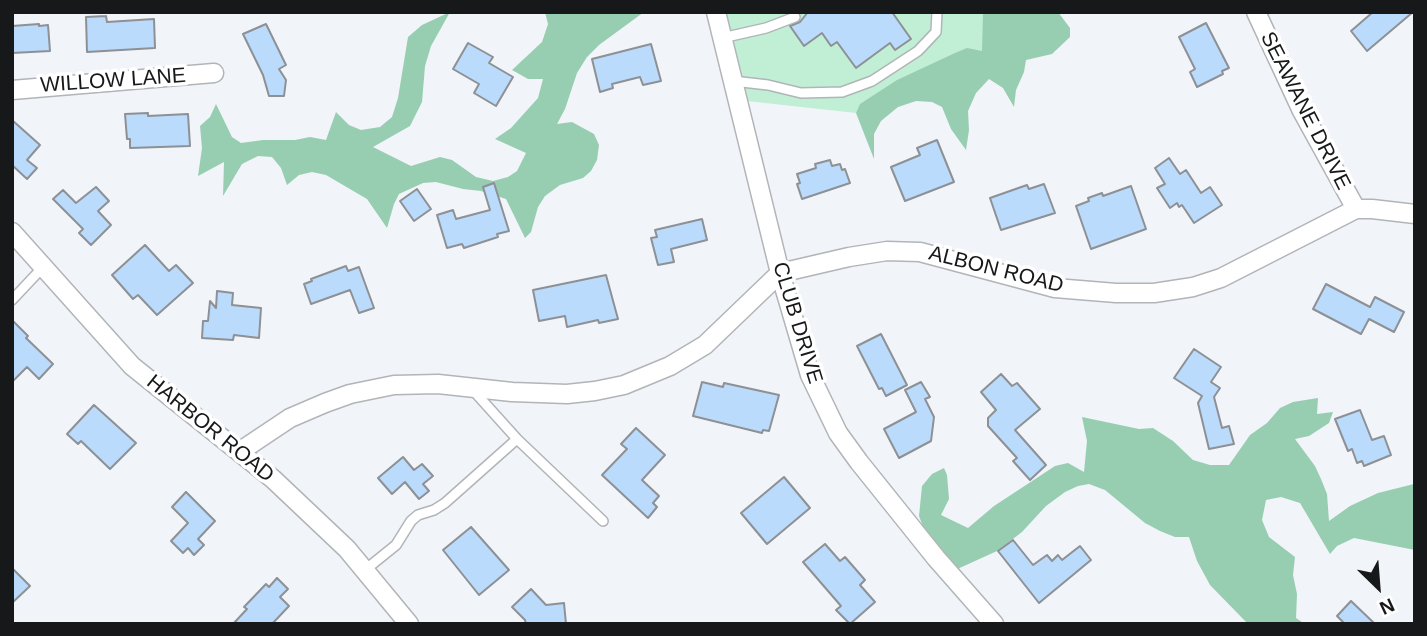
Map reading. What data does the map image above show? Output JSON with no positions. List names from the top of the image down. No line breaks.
{"streets":{"street":["WILLOW LANE","SEAWANE DRIVE","ALBON ROAD","CLUB DRIVE","HARBOR ROAD"]},"crossings":[["SEAWANE DRIVE","ALBON ROAD"],["ALBON ROAD","CLUB DRIVE"]],"north":"bottom right"}
